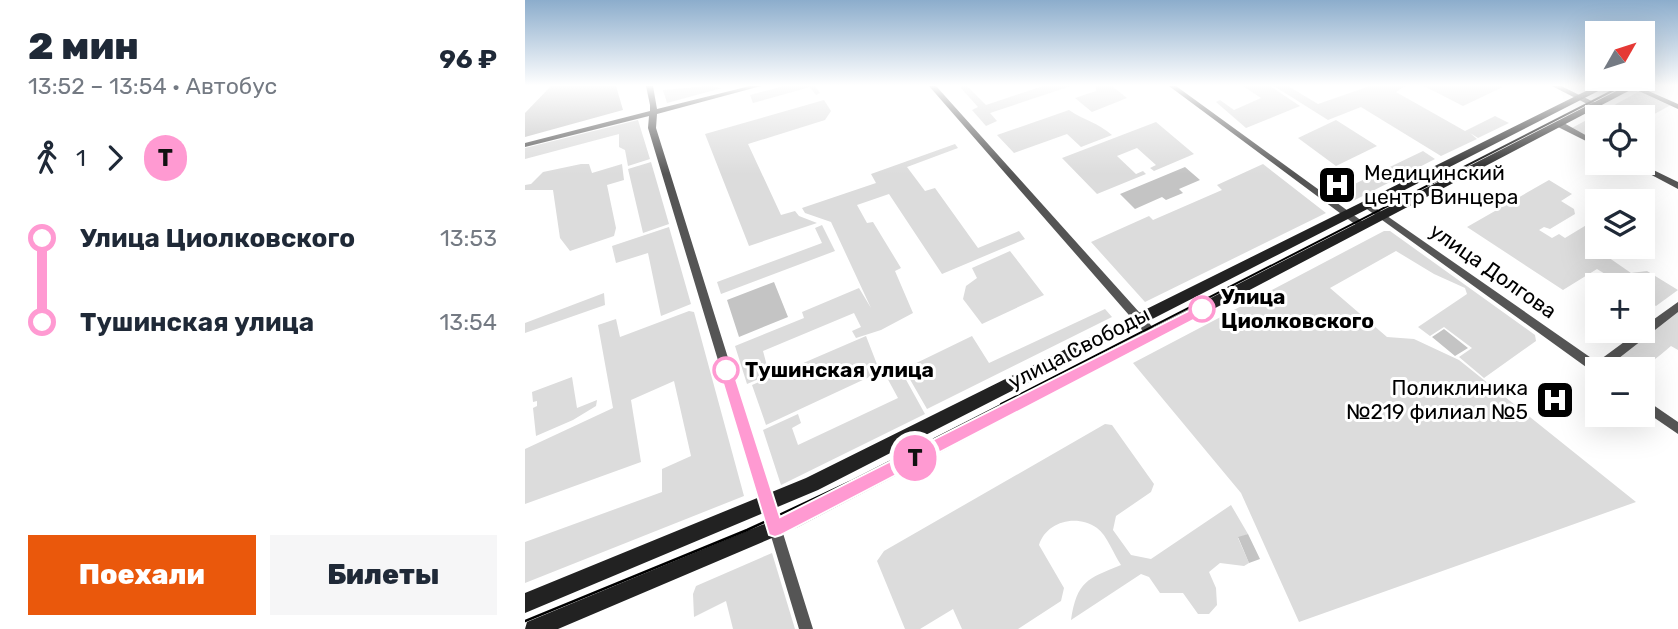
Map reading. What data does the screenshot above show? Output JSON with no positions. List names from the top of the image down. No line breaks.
{"streets":{"main road":["улица Свободы"],"street":["улица Долгова"]},"crossings":[["улица Долгова","улица Свободы"]],"places":{"hospital":["Медицинский центр Винцера","Поликлиника №219 филиал №5"],"other":["Улица Циолковского","Тушинская улица"]},"lines":["bus line Т"],"north":"top right","page":{"heading":["2 мин","13:52 – 13:54 · Автобус","96 ₽"],"on_map":"Т","map_buttons":["+","−"],"legs":["1","Т"],"list":[{"name":"Улица Циолковского","value":"13:53"},{"name":"Тушинская улица","value":"13:54"}],"buttons":["Поехали","Билеты"]}}
